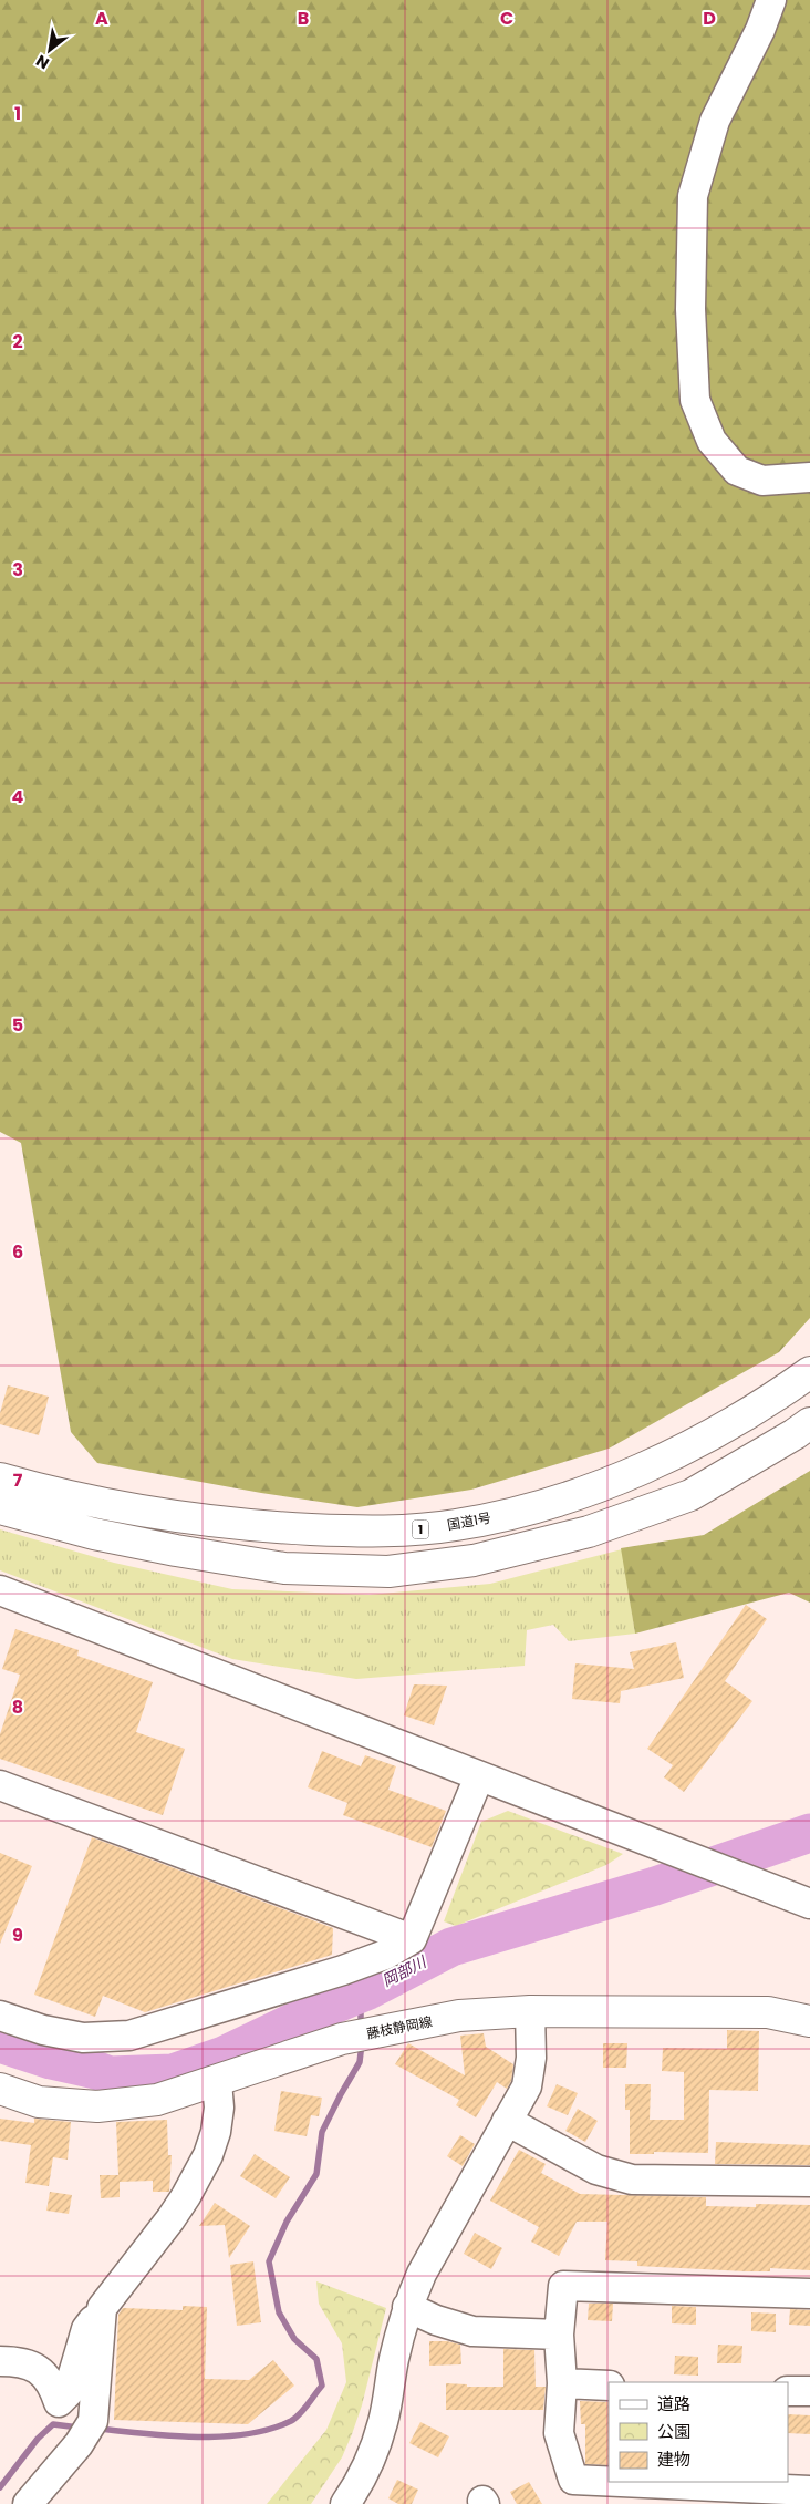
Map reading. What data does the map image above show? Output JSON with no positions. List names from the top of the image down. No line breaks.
{"streets":{"main road":["国道1号","1","藤枝静岡線"]},"water":["岡部川"],"legend":["道路","公園","建物"],"north":"bottom left","grid":{"columns":["A","B","C","D"],"rows":["1","2","3","4","5","6","7","8","9"]}}
